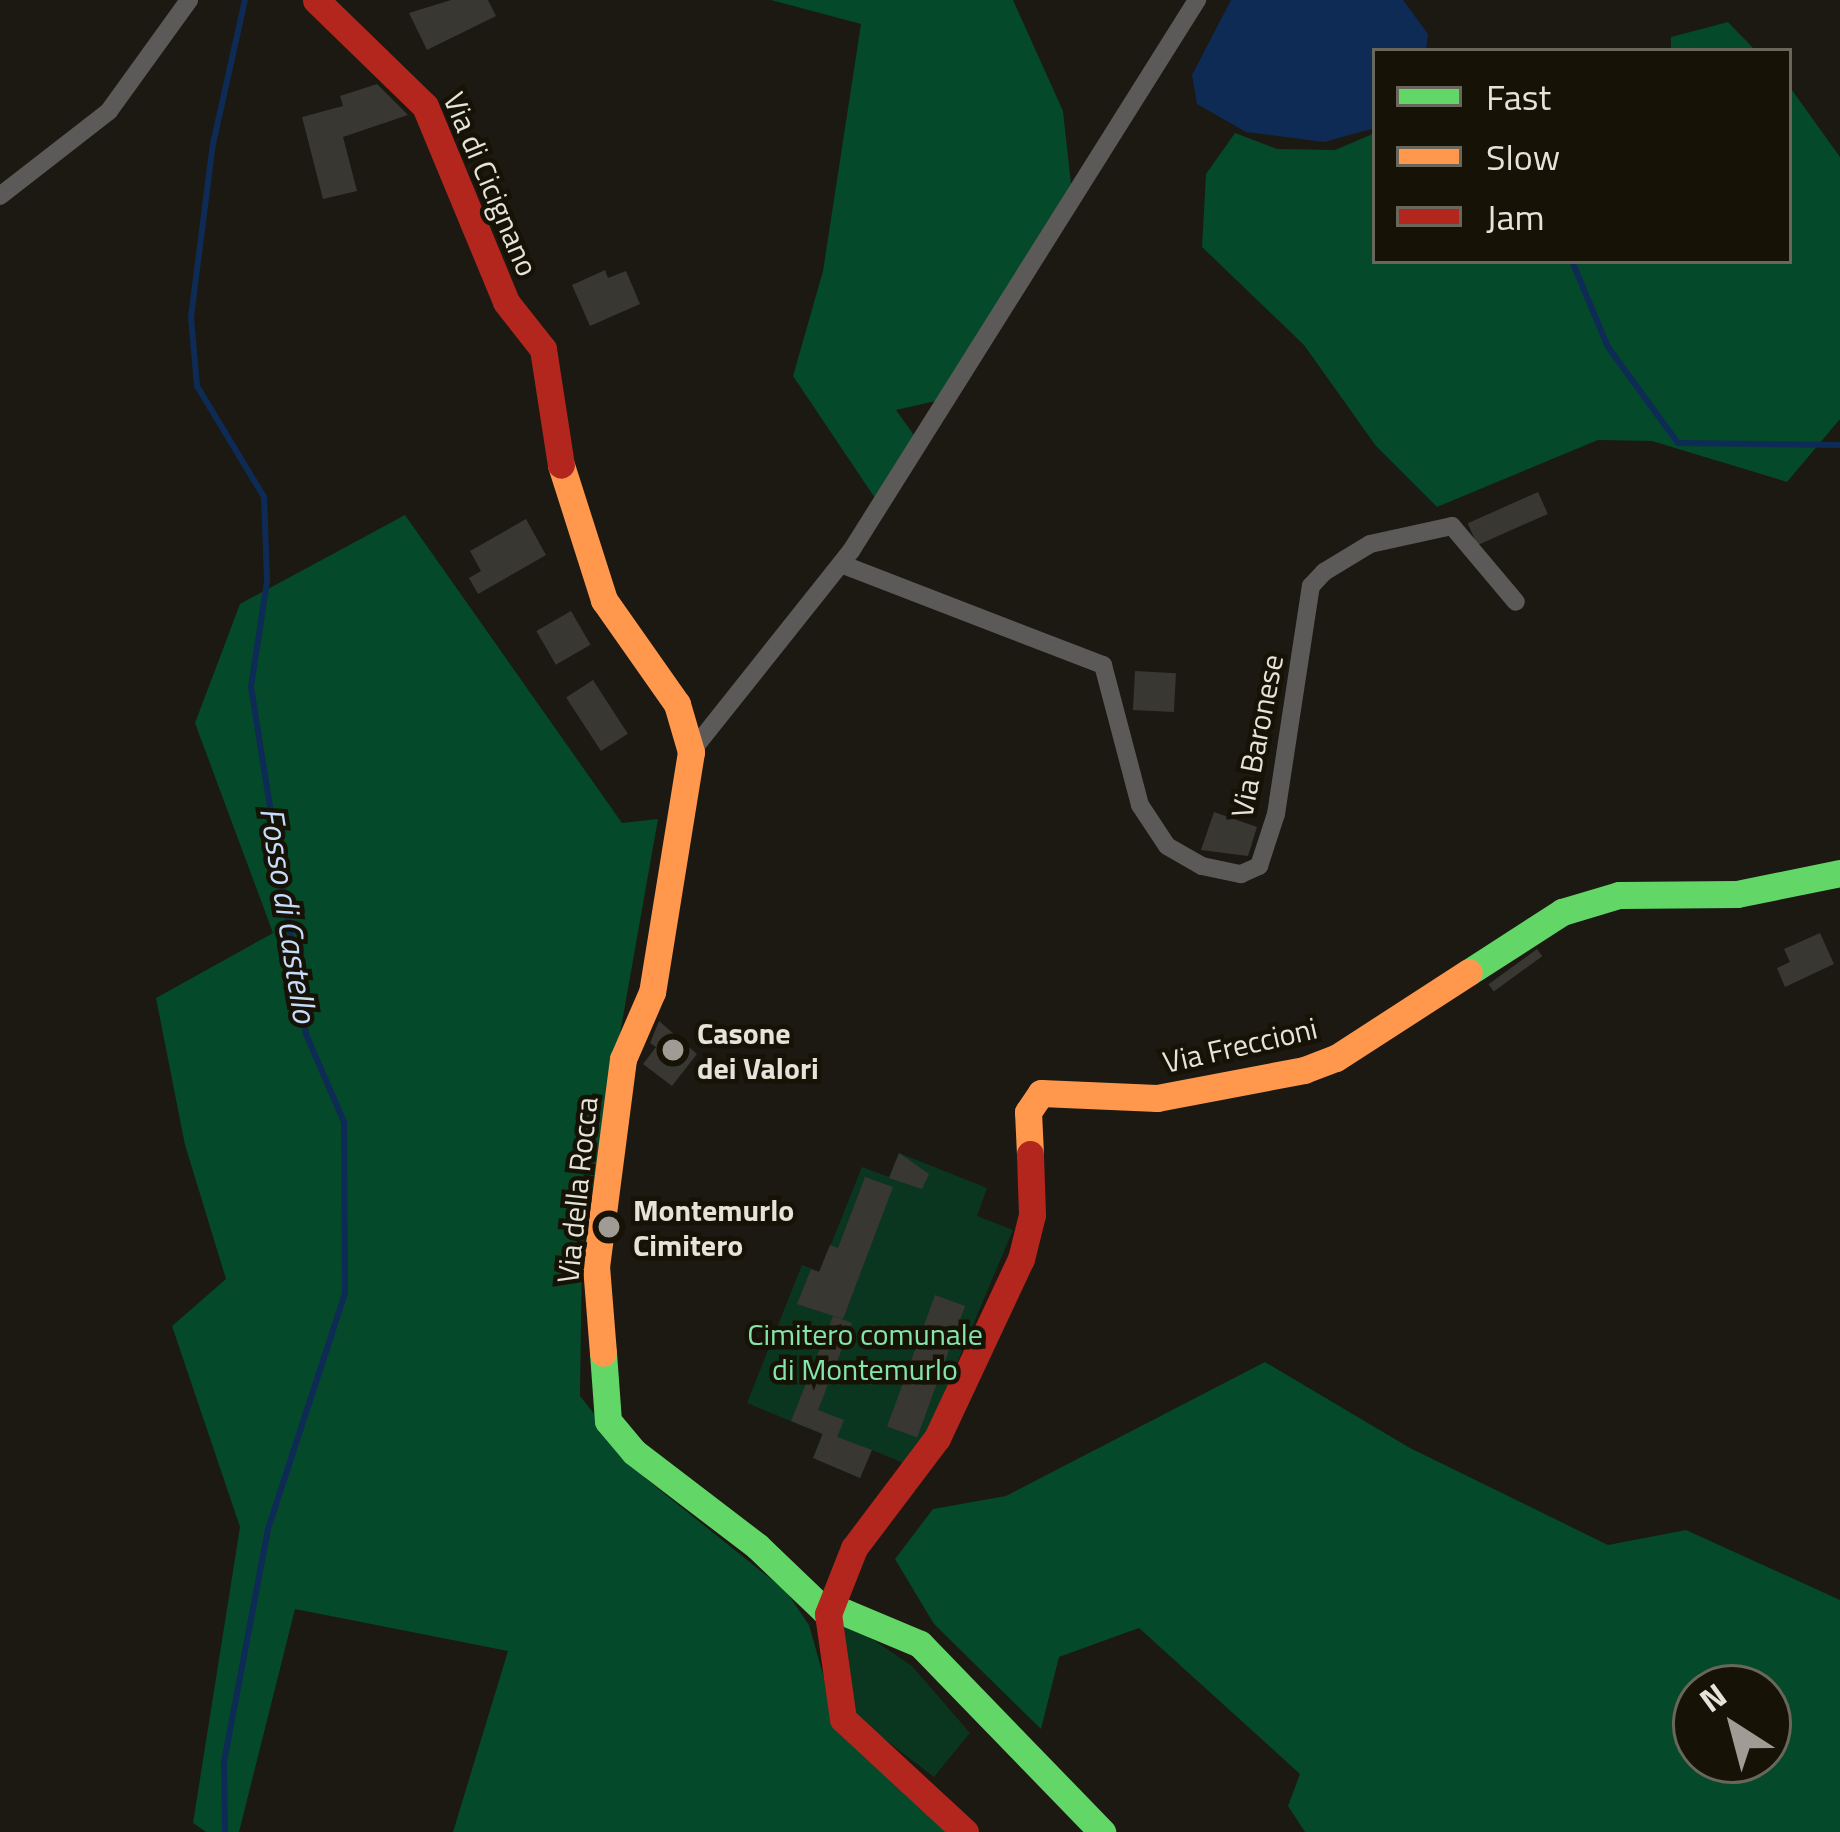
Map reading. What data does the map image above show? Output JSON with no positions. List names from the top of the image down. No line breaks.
{"streets":{"street":["Via di Cicignano","Via Baronese","Via Freccioni","Via della Rocca"]},"crossings":[["Via di Cicignano","Via della Rocca"],["Via Freccioni","Via della Rocca"]],"water":["Fosso di Castello"],"parks":["Cimitero comunale di Montemurlo"],"places":["Casone dei Valori","Montemurlo Cimitero"],"legend":["Fast","Slow","Jam"],"north":"top left"}
